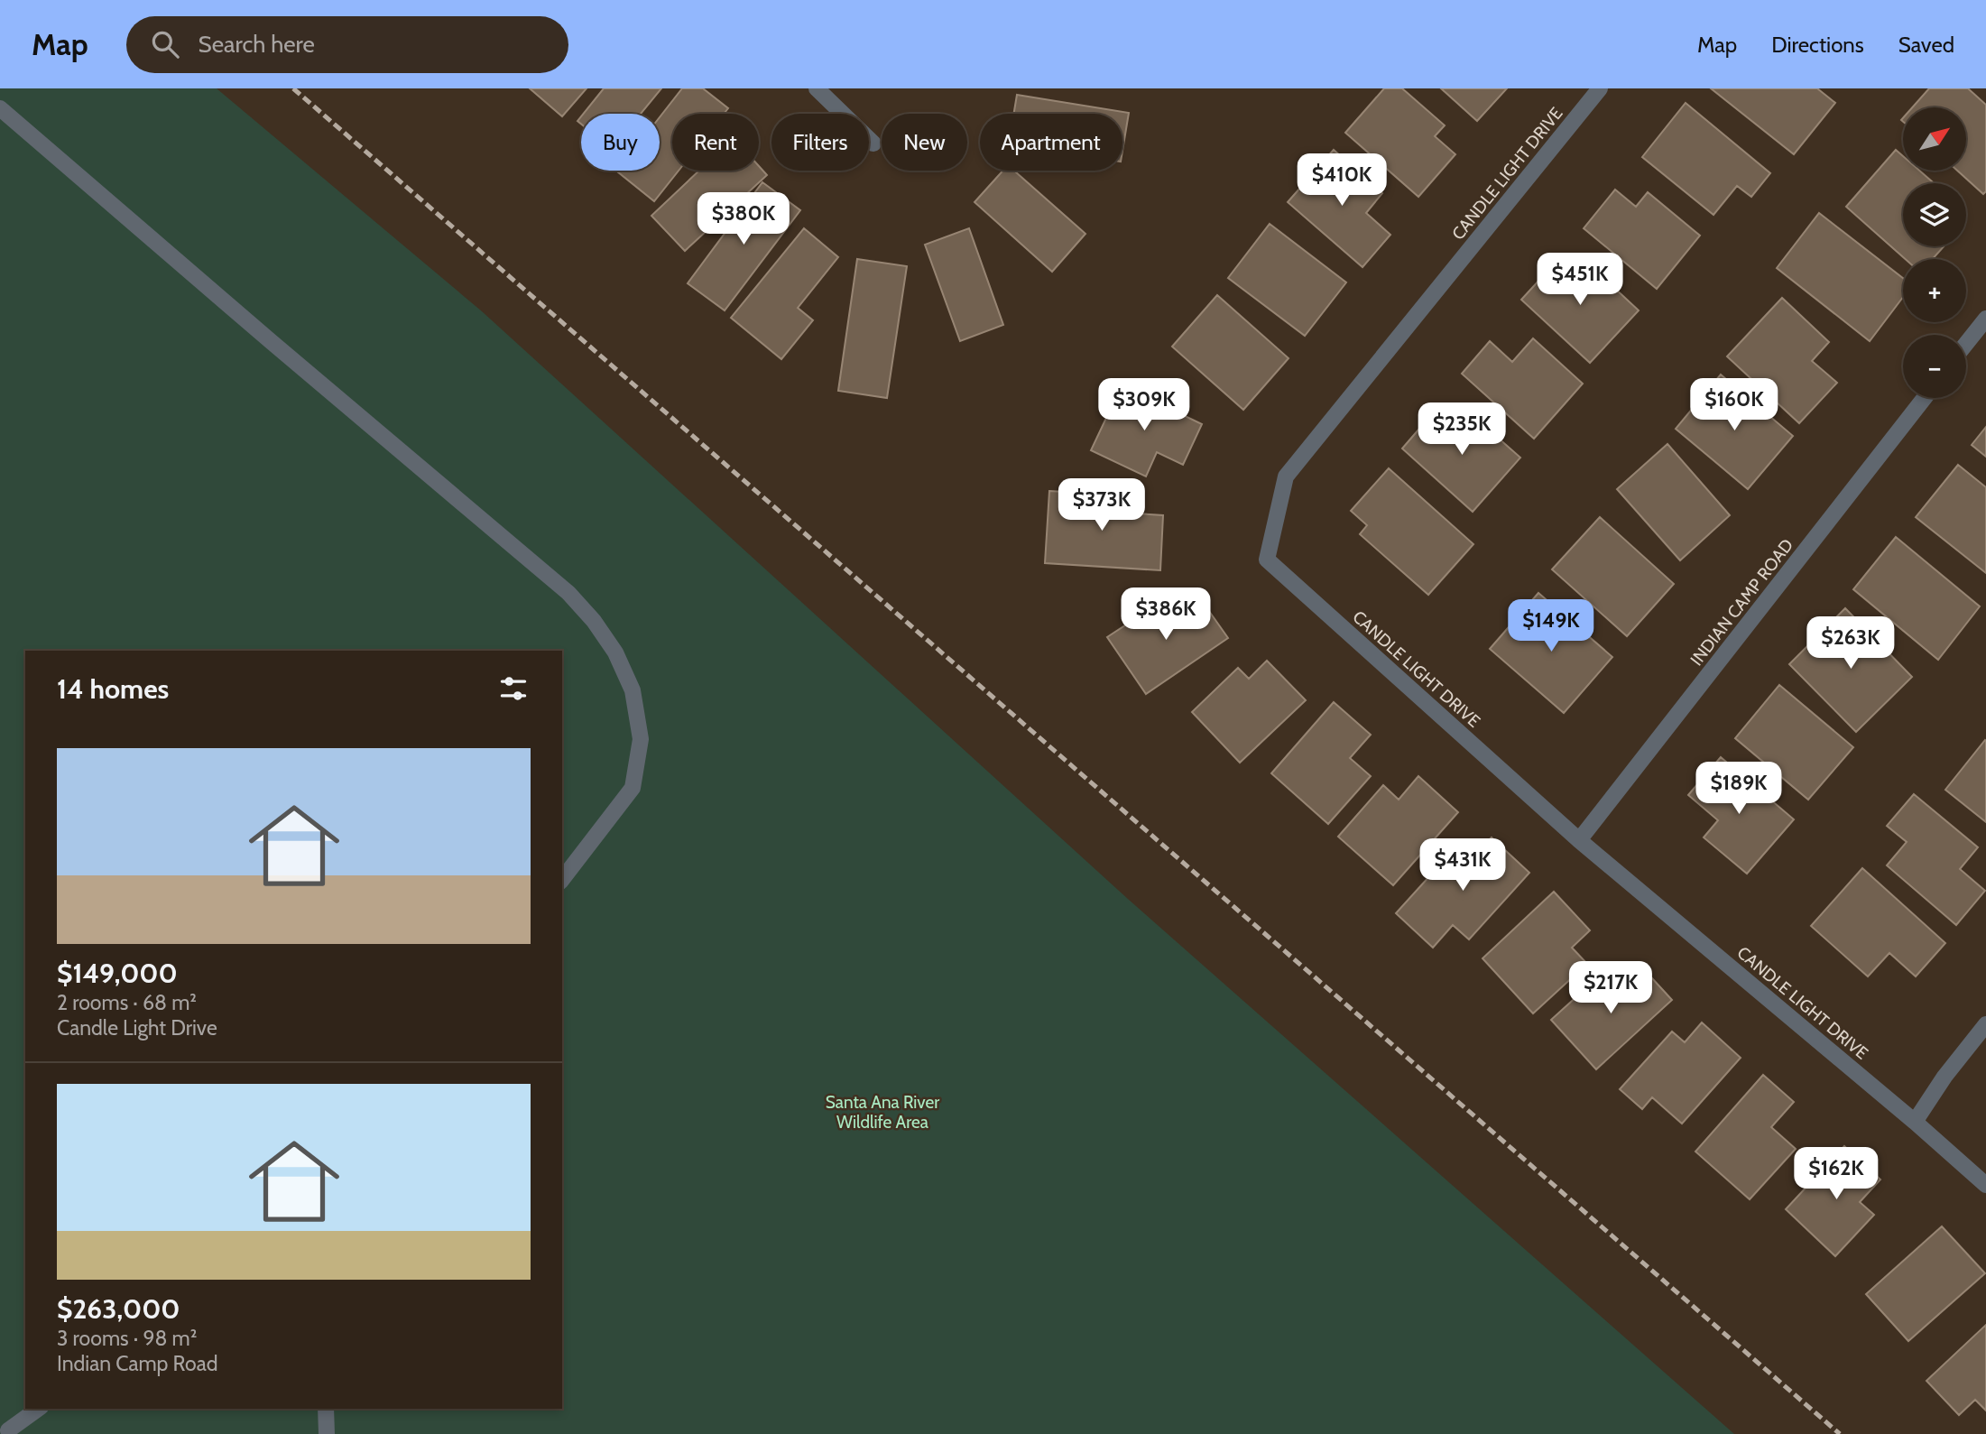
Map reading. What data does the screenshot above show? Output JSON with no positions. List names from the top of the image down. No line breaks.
{"streets":{"street":["CANDLE LIGHT DRIVE","INDIAN CAMP ROAD"]},"crossings":[["CANDLE LIGHT DRIVE","INDIAN CAMP ROAD"]],"parks":["Santa Ana River Wildlife Area"],"north":"top right","page":{"header":"Map","search":"Search here","nav":["Map","Directions","Saved"],"map_buttons":["+","−"],"chip":["Buy","Rent","Filters","New","Apartment"],"price":["$410K","$380K","$451K","$309K","$160K","$235K","$373K","$386K","$149K","$263K","$189K","$431K","$217K","$162K"],"heading":"14 homes","list":[{"name":"$149,000","note":"2 rooms · 68 m² · Candle Light Drive"},{"name":"$263,000","note":"3 rooms · 98 m² · Indian Camp Road"}]}}
